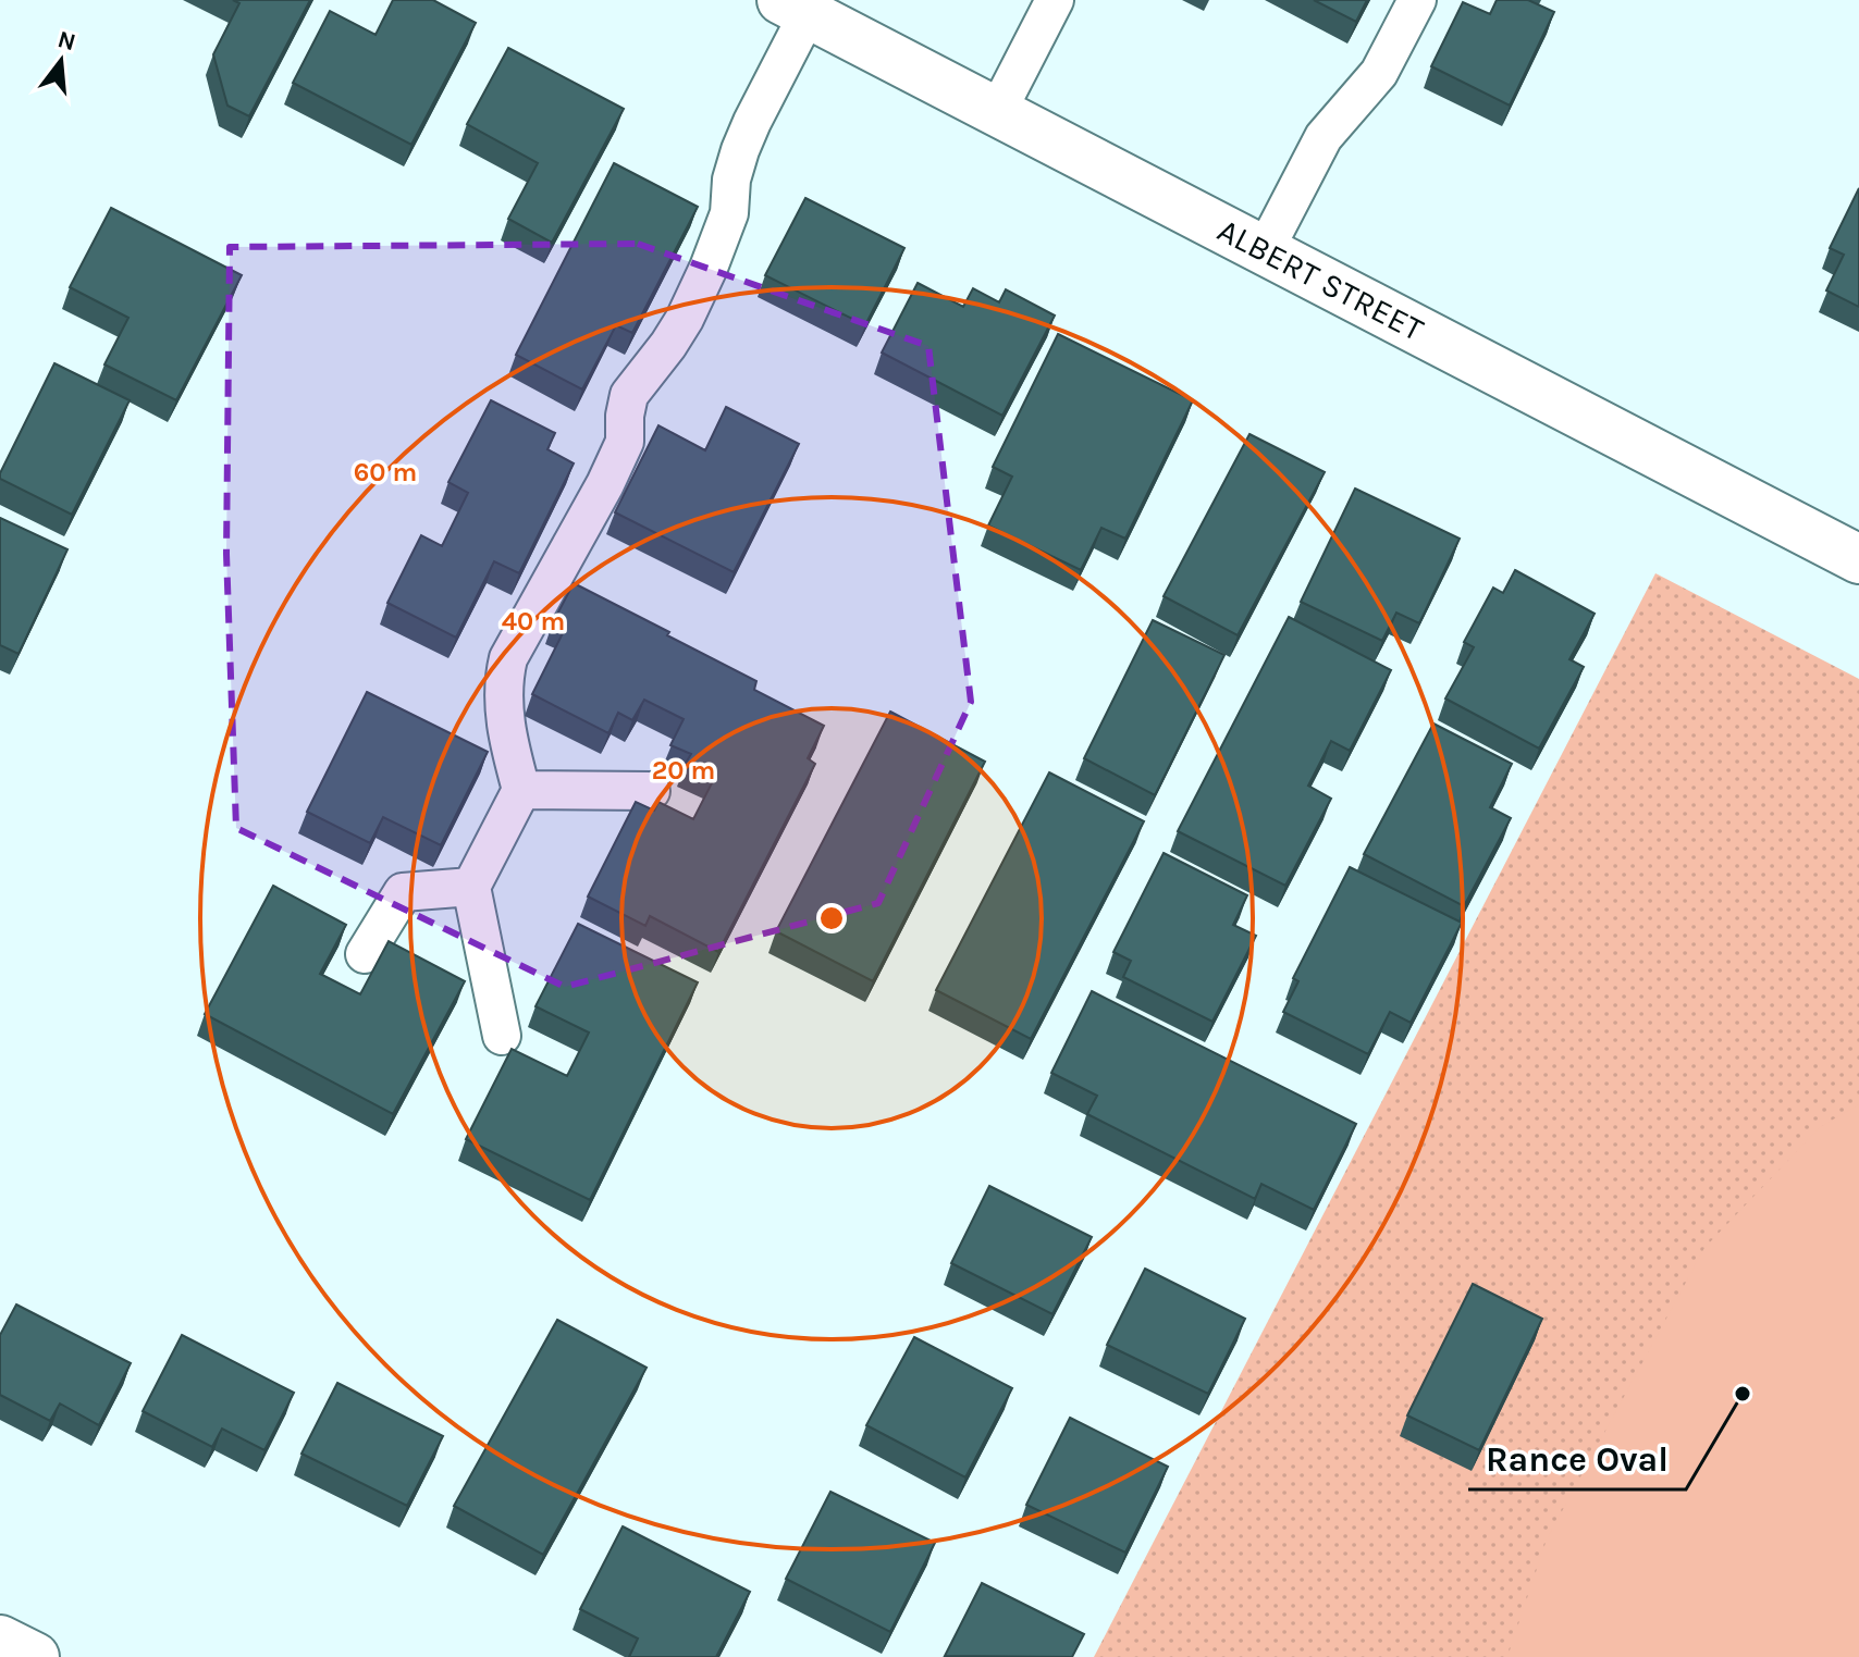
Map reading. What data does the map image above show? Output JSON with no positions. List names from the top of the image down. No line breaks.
{"streets":{"street":["ALBERT STREET"]},"places":["Rance Oval"],"north":"top","rings":["60 m","40 m","20 m"]}
